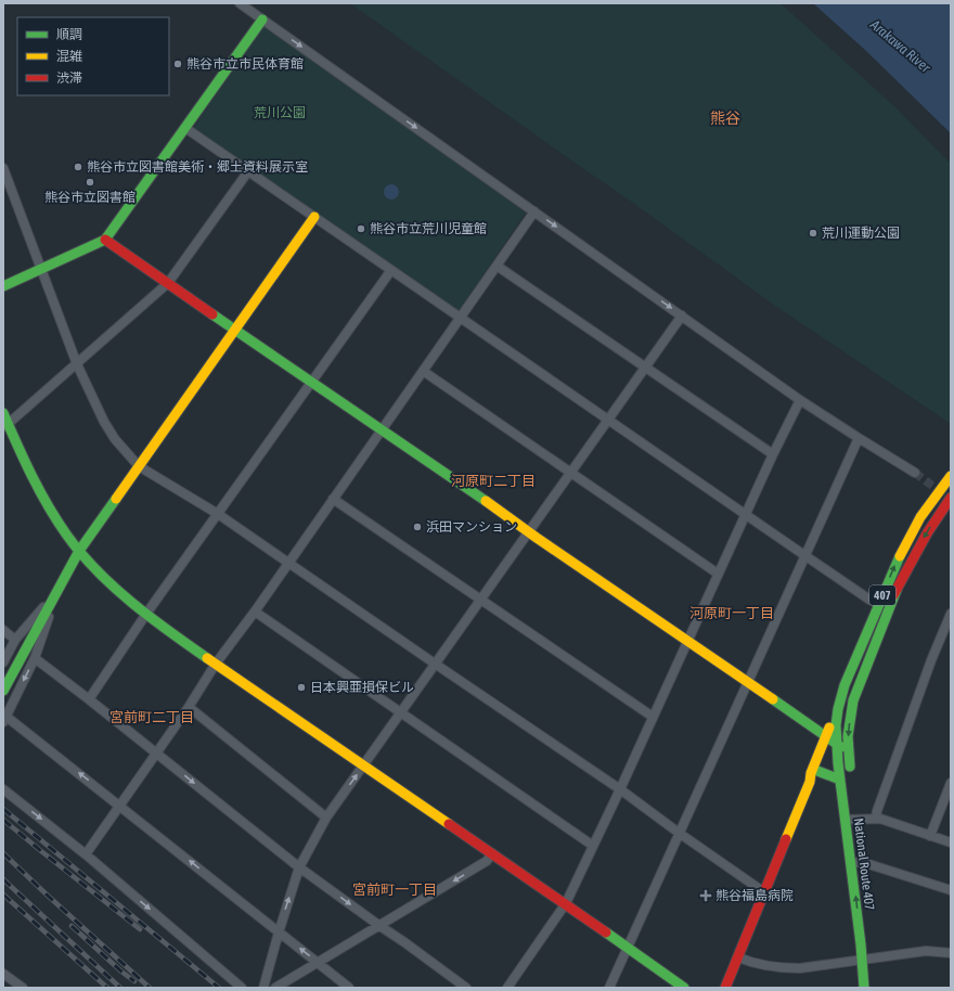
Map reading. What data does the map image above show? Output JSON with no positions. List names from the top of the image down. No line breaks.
{"streets":{"main road":["407","National Route 407"]},"crossings":[["407","National Route 407"]],"one_way":["National Route 407"],"districts":["熊谷","河原町二丁目","河原町一丁目","宮前町二丁目","宮前町一丁目"],"water":["Arakawa River"],"parks":["荒川公園"],"places":{"other":["熊谷市立市民体育館","熊谷市立図書館美術・郷土資料展示室","熊谷市立図書館","熊谷市立荒川児童館","荒川運動公園","浜田マンション","日本興亜損保ビル"],"health":["熊谷福島病院"]},"legend":["順調","混雑","渋滞"]}
